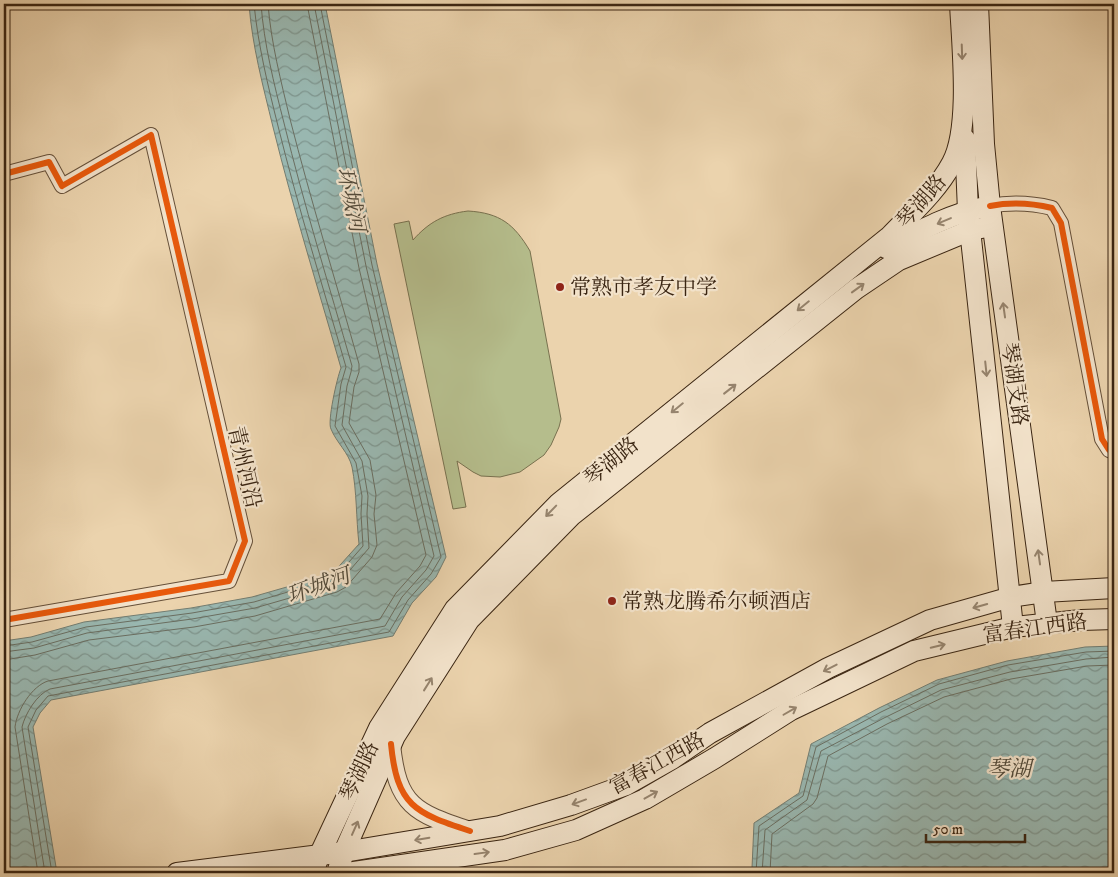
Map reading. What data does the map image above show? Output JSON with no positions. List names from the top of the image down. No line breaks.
{"streets":{"main road":["琴湖路","琴湖支路","富春江西路"],"street":["青州河沿"]},"crossings":[["琴湖路","琴湖支路"],["琴湖路","富春江西路"],["琴湖支路","富春江西路"]],"water":["环城河","琴湖"],"places":["常熟市孝友中学","常熟龙腾希尔顿酒店"],"scale_bar":"50 m"}
